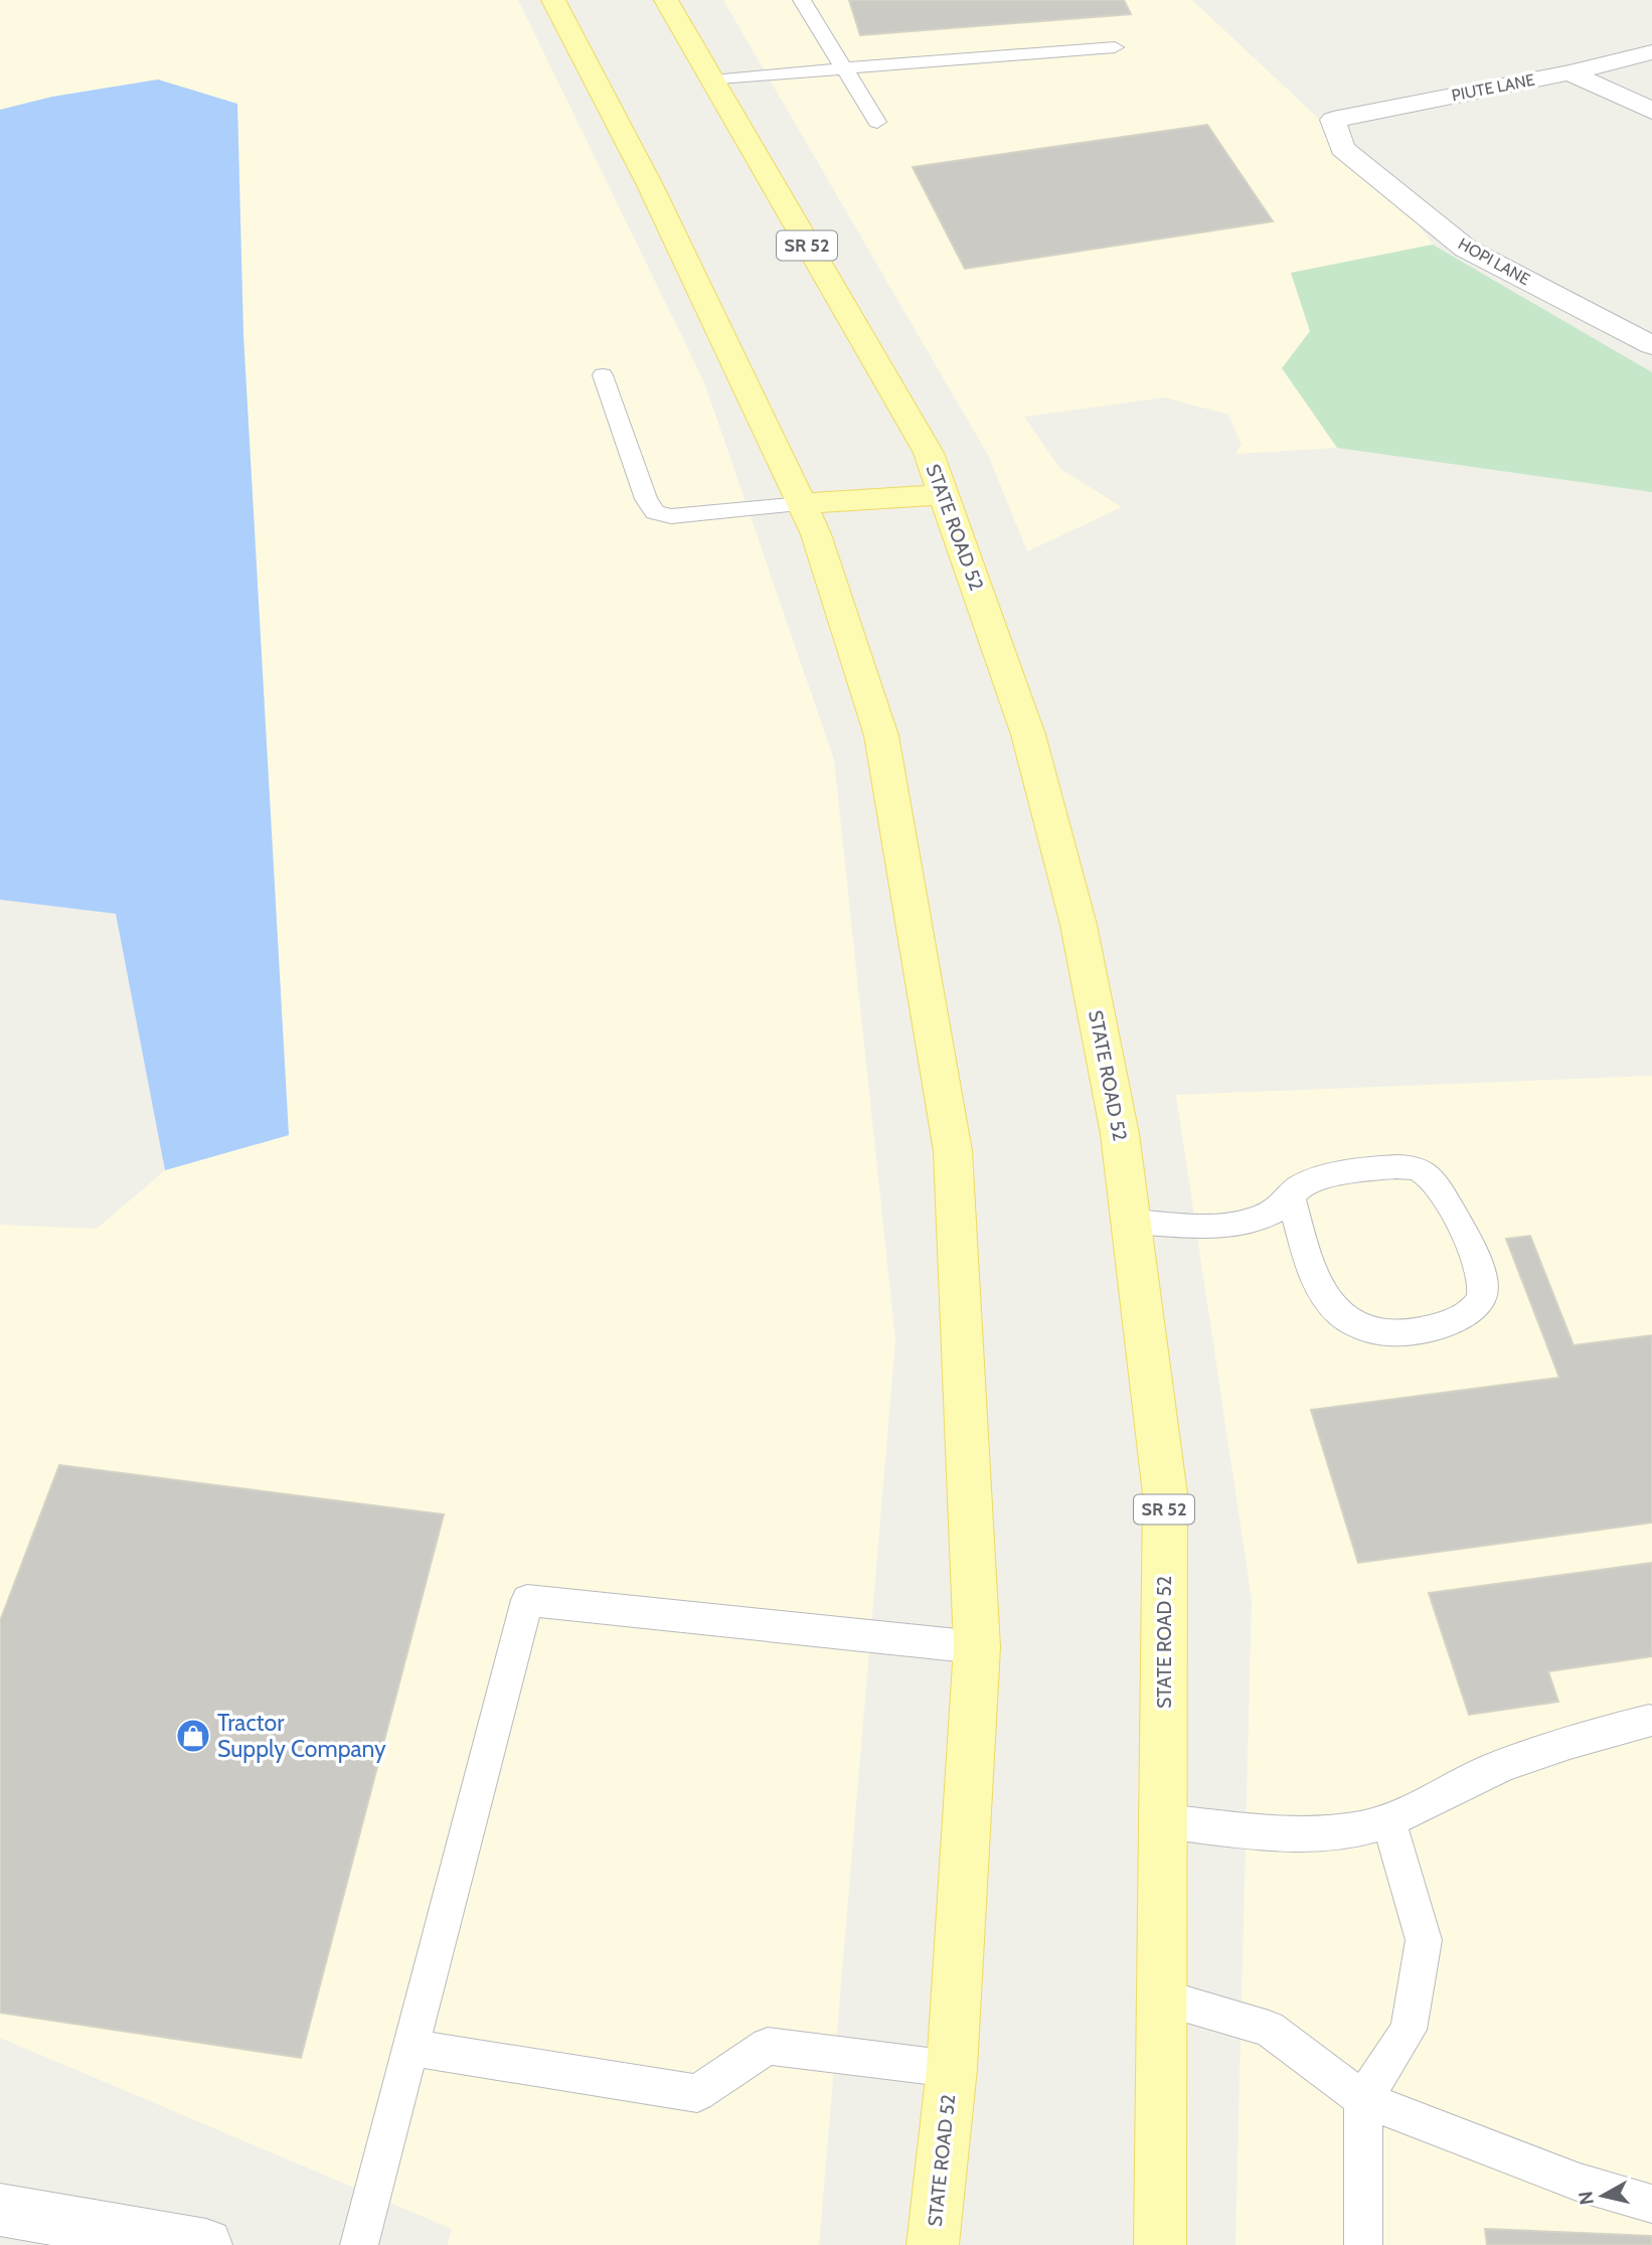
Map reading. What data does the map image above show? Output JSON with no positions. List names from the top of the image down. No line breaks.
{"streets":{"main road":["SR 52","STATE ROAD 52"],"street":["PIUTE LANE","HOPI LANE"]},"crossings":[["PIUTE LANE","HOPI LANE"]],"places":{"shop":["Tractor Supply Company"]},"north":"left"}
